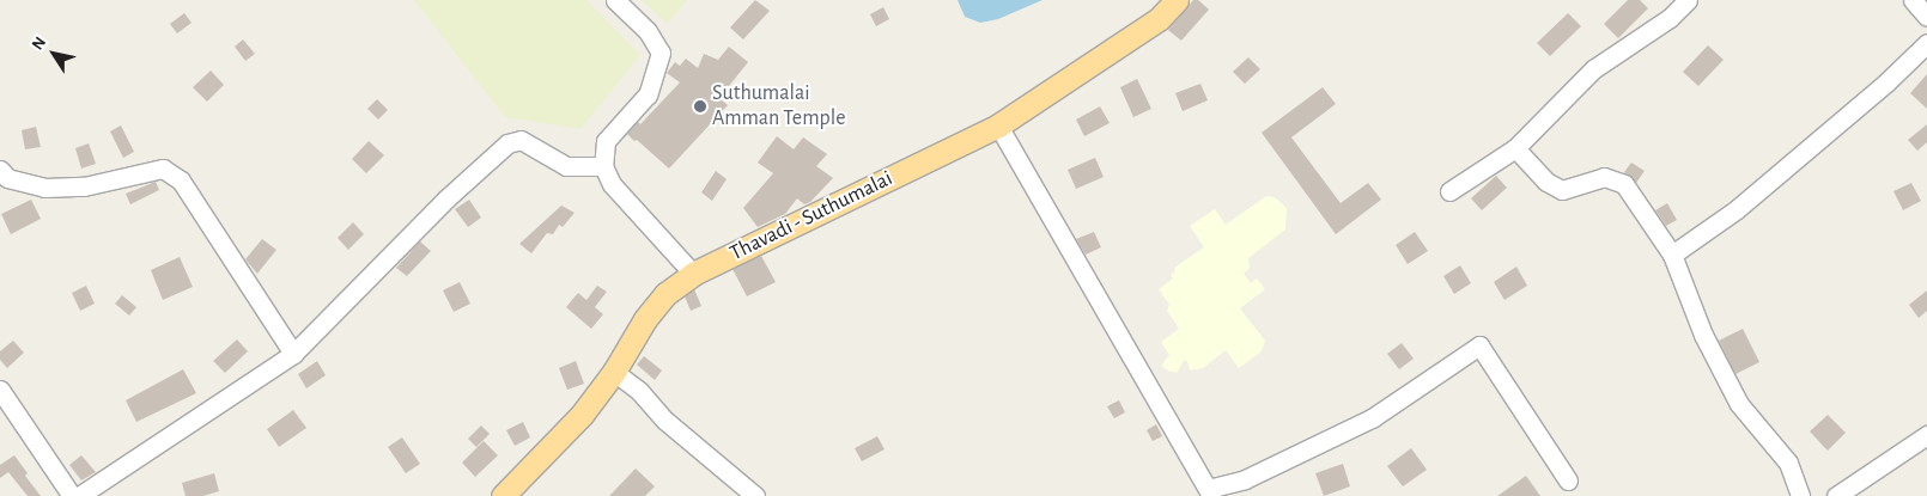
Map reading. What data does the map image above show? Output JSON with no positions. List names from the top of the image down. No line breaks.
{"streets":{"main road":["Thavadi - Suthumalai"]},"places":["Suthumalai Amman Temple"],"north":"top left"}
